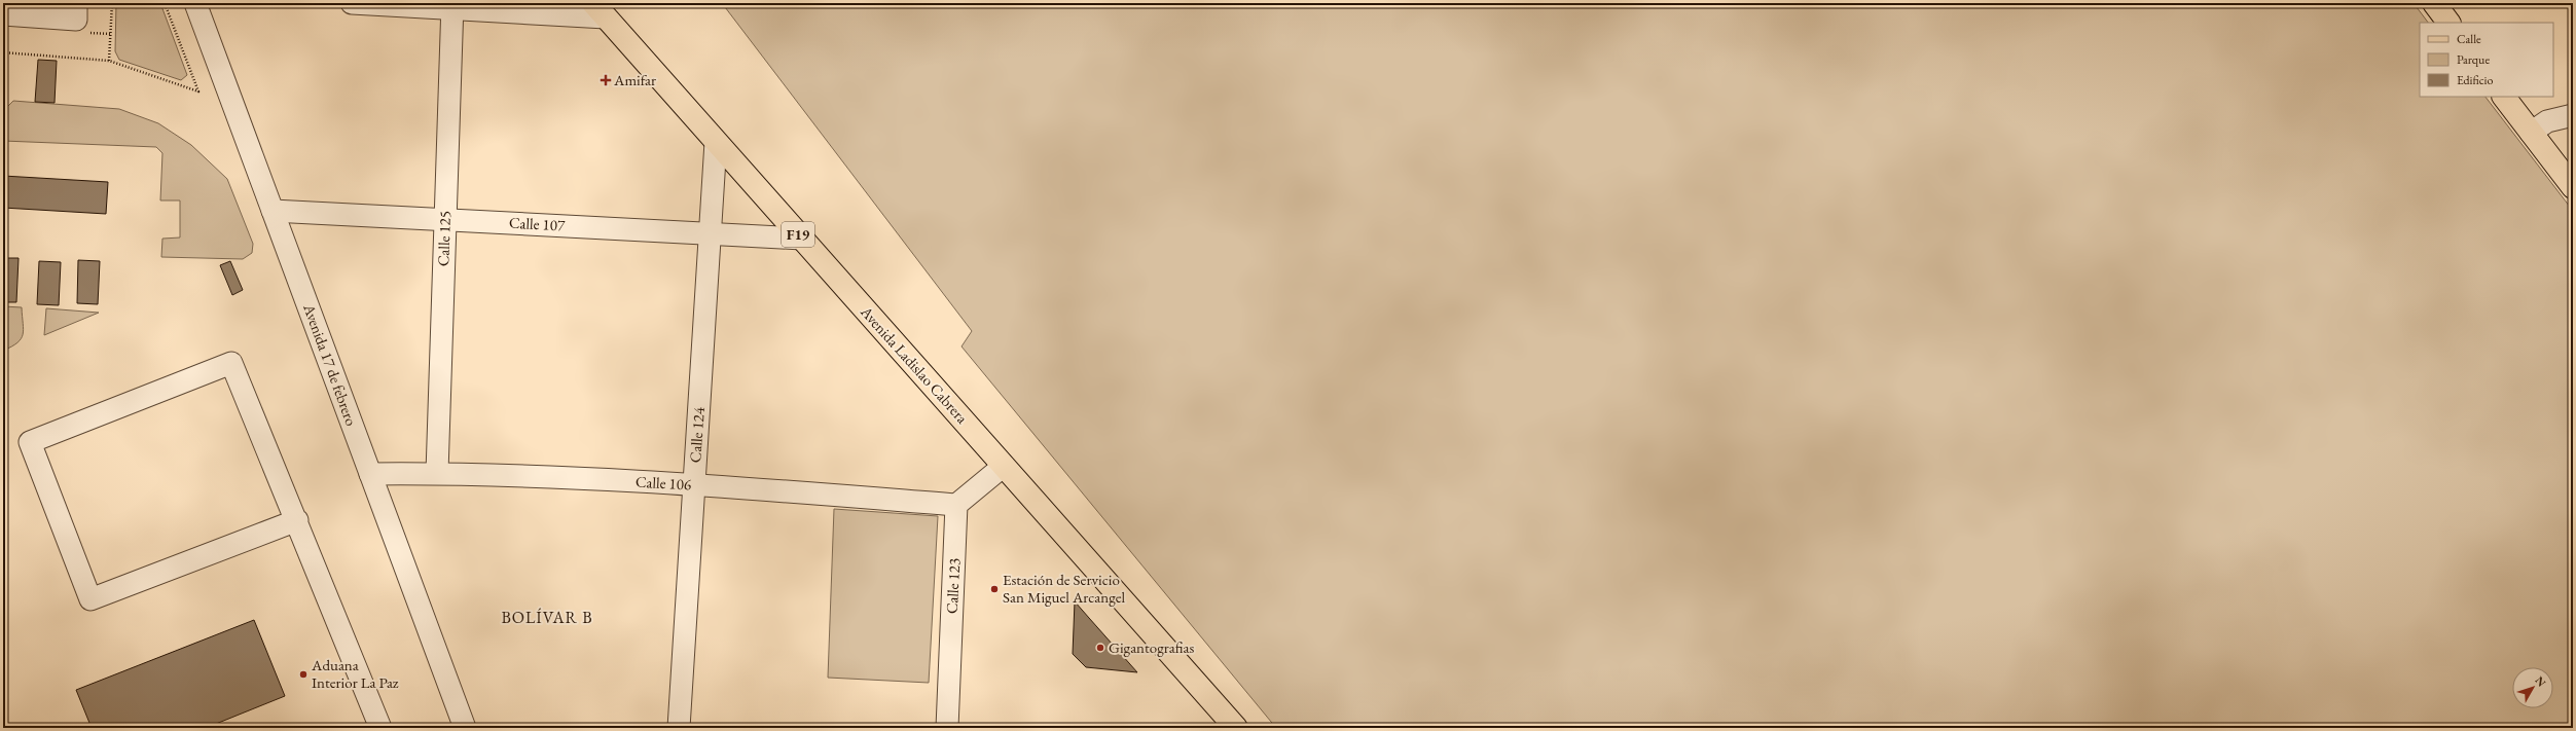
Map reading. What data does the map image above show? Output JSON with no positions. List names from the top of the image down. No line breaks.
{"streets":{"main road":["F19","Avenida Ladislao Cabrera"],"street":["Calle 107","Calle 125","Avenida 17 de febrero","Calle 124","Calle 106","Calle 123"]},"crossings":[["Calle 107","Calle 125"],["Calle 107","Avenida 17 de febrero"],["Calle 107","Avenida Ladislao Cabrera"],["Calle 107","Calle 124"],["Calle 125","Calle 106"],["Avenida 17 de febrero","Calle 106"],["Avenida Ladislao Cabrera","Calle 124"],["Calle 124","Calle 106"],["Calle 106","Calle 123"]],"districts":["BOLÍVAR B"],"places":{"health":["Amifar"],"other":["Estación de Servicio San Miguel Arcangel","Gigantografias","Aduana Interior La Paz"]},"legend":["Calle","Parque","Edificio"],"north":"top right"}
